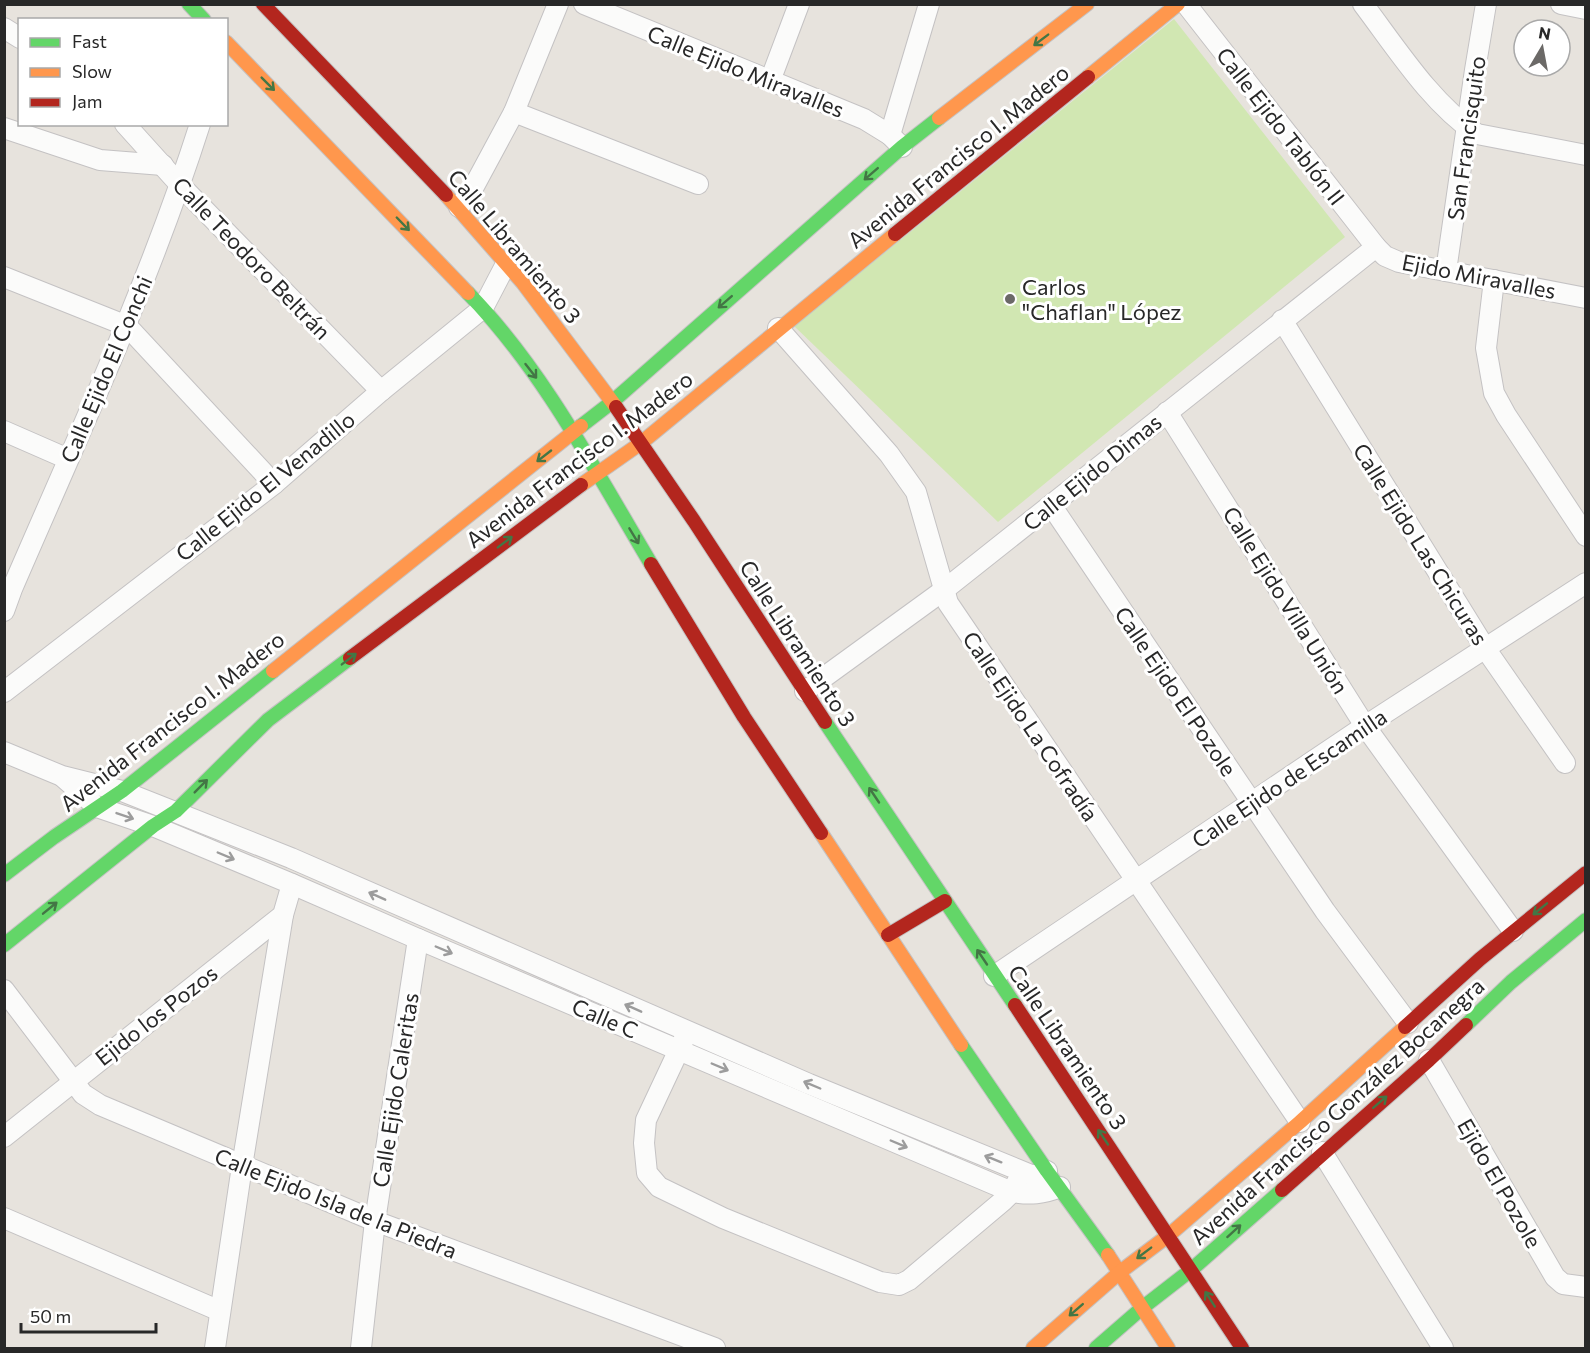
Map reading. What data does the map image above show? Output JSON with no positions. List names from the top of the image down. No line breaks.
{"streets":{"street":["Calle Ejido Miravalles","Calle Ejido Tablón II","San Francisquito","Avenida Francisco I. Madero","Calle Libramiento 3","Calle Teodoro Beltrán","Ejido Miravalles","Calle Ejido El Conchi","Calle Ejido Dimas","Calle Ejido El Venadillo","Calle Ejido Las Chicuras","Calle Ejido Villa Unión","Calle Ejido El Pozole","Calle Ejido La Cofradía","Calle Ejido de Escamilla","Ejido los Pozos","Calle C","Calle Ejido Caleritas","Avenida Francisco González Bocanegra","Ejido El Pozole","Calle Ejido Isla de la Piedra"]},"crossings":[["Calle Ejido Miravalles","Avenida Francisco I. Madero"],["Calle Ejido Tablón II","Ejido Miravalles"],["Calle Ejido Tablón II","Calle Ejido Dimas"],["San Francisquito","Ejido Miravalles"],["Avenida Francisco I. Madero","Calle Libramiento 3"],["Avenida Francisco I. Madero","Calle Ejido La Cofradía"],["Avenida Francisco I. Madero","Calle C"],["Calle Libramiento 3","Calle Ejido Dimas"],["Calle Libramiento 3","Calle Ejido El Venadillo"],["Calle Libramiento 3","Calle Ejido de Escamilla"],["Calle Libramiento 3","Avenida Francisco González Bocanegra"],["Calle Teodoro Beltrán","Calle Ejido El Conchi"],["Calle Teodoro Beltrán","Calle Ejido El Venadillo"],["Ejido Miravalles","Calle Ejido Dimas"],["Calle Ejido Dimas","Calle Ejido Las Chicuras"],["Calle Ejido Dimas","Calle Ejido Villa Unión"],["Calle Ejido Dimas","Calle Ejido El Pozole"],["Calle Ejido Dimas","Calle Ejido La Cofradía"],["Calle Ejido Las Chicuras","Calle Ejido de Escamilla"],["Calle Ejido Villa Unión","Calle Ejido de Escamilla"],["Calle Ejido Villa Unión","Avenida Francisco González Bocanegra"],["Calle Ejido El Pozole","Calle Ejido de Escamilla"],["Calle Ejido El Pozole","Avenida Francisco González Bocanegra"],["Calle Ejido La Cofradía","Calle Ejido de Escamilla"],["Calle Ejido La Cofradía","Avenida Francisco González Bocanegra"],["Ejido los Pozos","Calle Ejido Isla de la Piedra"],["Calle C","Calle Ejido Caleritas"],["Calle Ejido Caleritas","Calle Ejido Isla de la Piedra"],["Avenida Francisco González Bocanegra","Ejido El Pozole"]],"places":["Carlos \"Chaflan\" López"],"legend":["Fast","Slow","Jam"],"scale_bar":"50 m","north":"top"}
